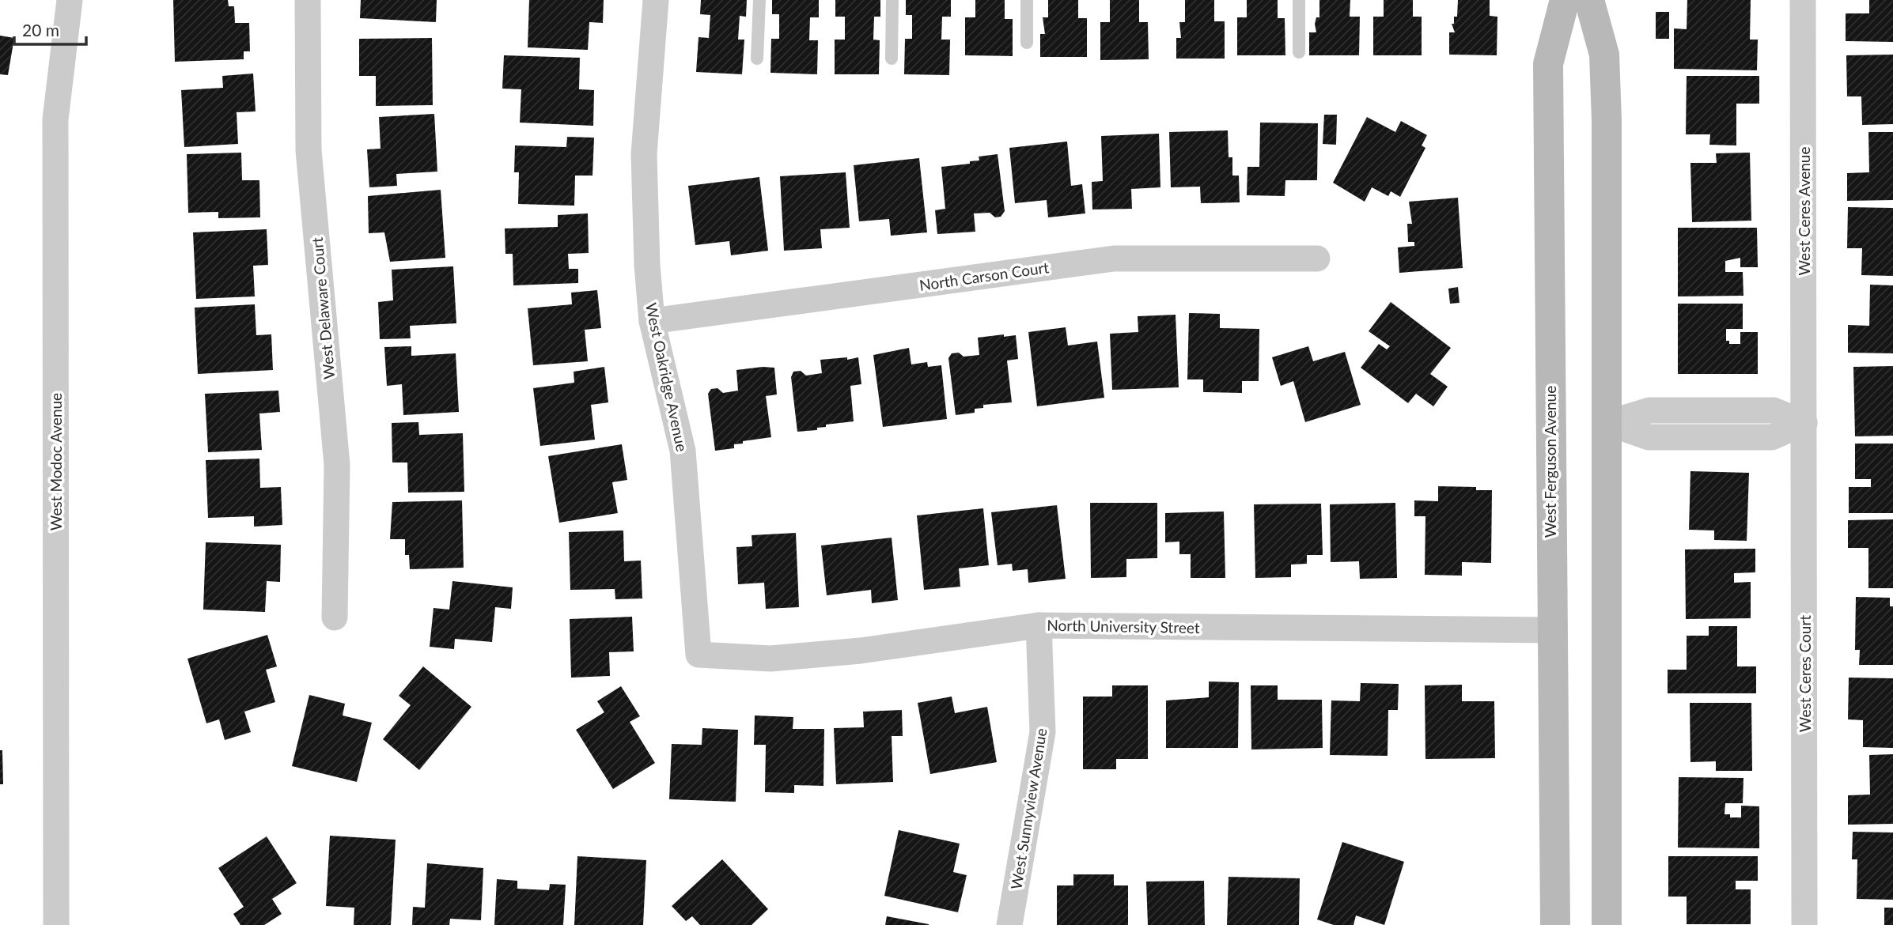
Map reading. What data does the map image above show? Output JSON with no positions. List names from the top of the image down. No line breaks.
{"streets":{"street":["West Ceres Avenue","North Carson Court","West Delaware Court","West Oakridge Avenue","West Modoc Avenue","West Ferguson Avenue","North University Street","West Ceres Court","West Sunnyview Avenue"]},"crossings":[["West Ceres Avenue","West Ceres Court"],["North Carson Court","West Oakridge Avenue"],["West Oakridge Avenue","North University Street"],["West Ferguson Avenue","North University Street"],["North University Street","West Sunnyview Avenue"]],"scale_bar":"20 m"}
